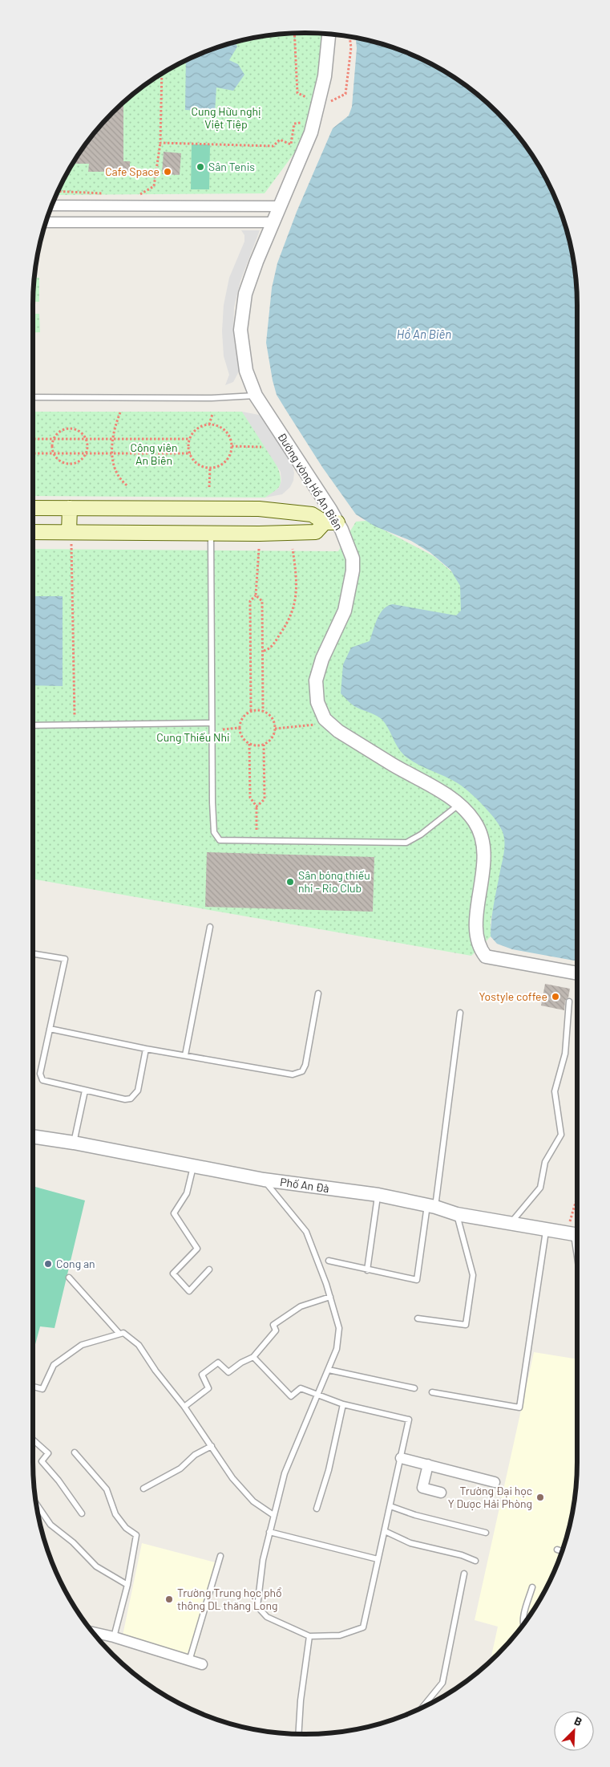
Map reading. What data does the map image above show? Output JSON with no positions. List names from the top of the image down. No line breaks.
{"streets":{"street":["Đường vòng Hồ An Biên","Phố An Đà"]},"water":["Hồ An Biên"],"parks":["Cung Hữu nghị Việt Tiệp","Công viên An Biên","Cung Thiếu Nhi"],"places":["Sân Tenis","Cafe Space","Sân bóng thiếu nhi - Rio Club","Yostyle coffee","Cong an","Trường Đại học Y Dược Hải Phòng","Trường Trung học phổ thông DL thăng Long"],"north":"top right"}
